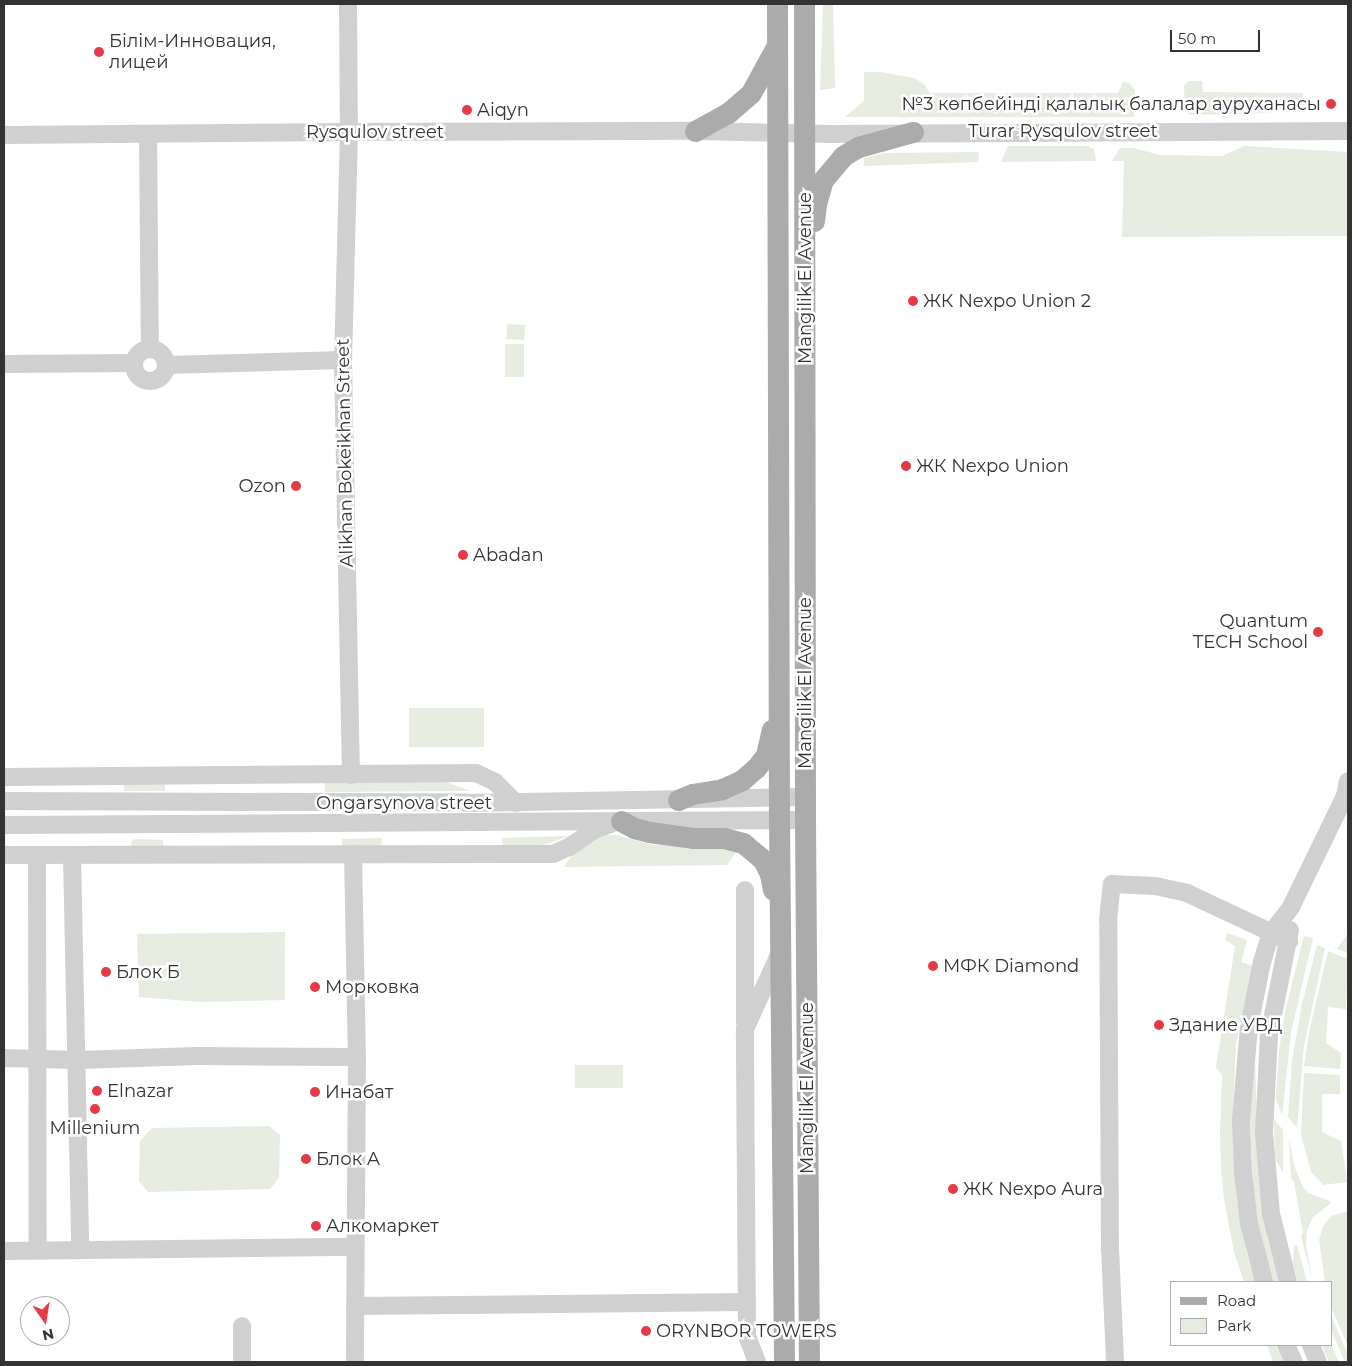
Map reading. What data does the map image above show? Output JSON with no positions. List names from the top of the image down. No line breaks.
{"streets":{"main road":["Mangilik El Avenue"],"street":["Turar Rysqulov street","Rysqulov street","Alikhan Bokeikhan Street","Ongarsynova street"]},"crossings":[["Turar Rysqulov street","Rysqulov street"],["Turar Rysqulov street","Mangilik El Avenue"],["Rysqulov street","Mangilik El Avenue"],["Rysqulov street","Alikhan Bokeikhan Street"],["Mangilik El Avenue","Ongarsynova street"]],"places":["Білім-Инновация, лицей","№3 көпбейінді қалалық балалар ауруханасы","Aiqyn","ЖК Nexpo Union 2","ЖК Nexpo Union","Ozon","Abadan","Quantum TECH School","МФК Diamond","Блок Б","Морковка","Здание УВД","Elnazar","Инабат","Millenium","Блок А","ЖК Nexpo Aura","Алкомаркет","ORYNBOR TOWERS"],"legend":["Road","Park"],"scale_bar":"50 m","north":"bottom"}
